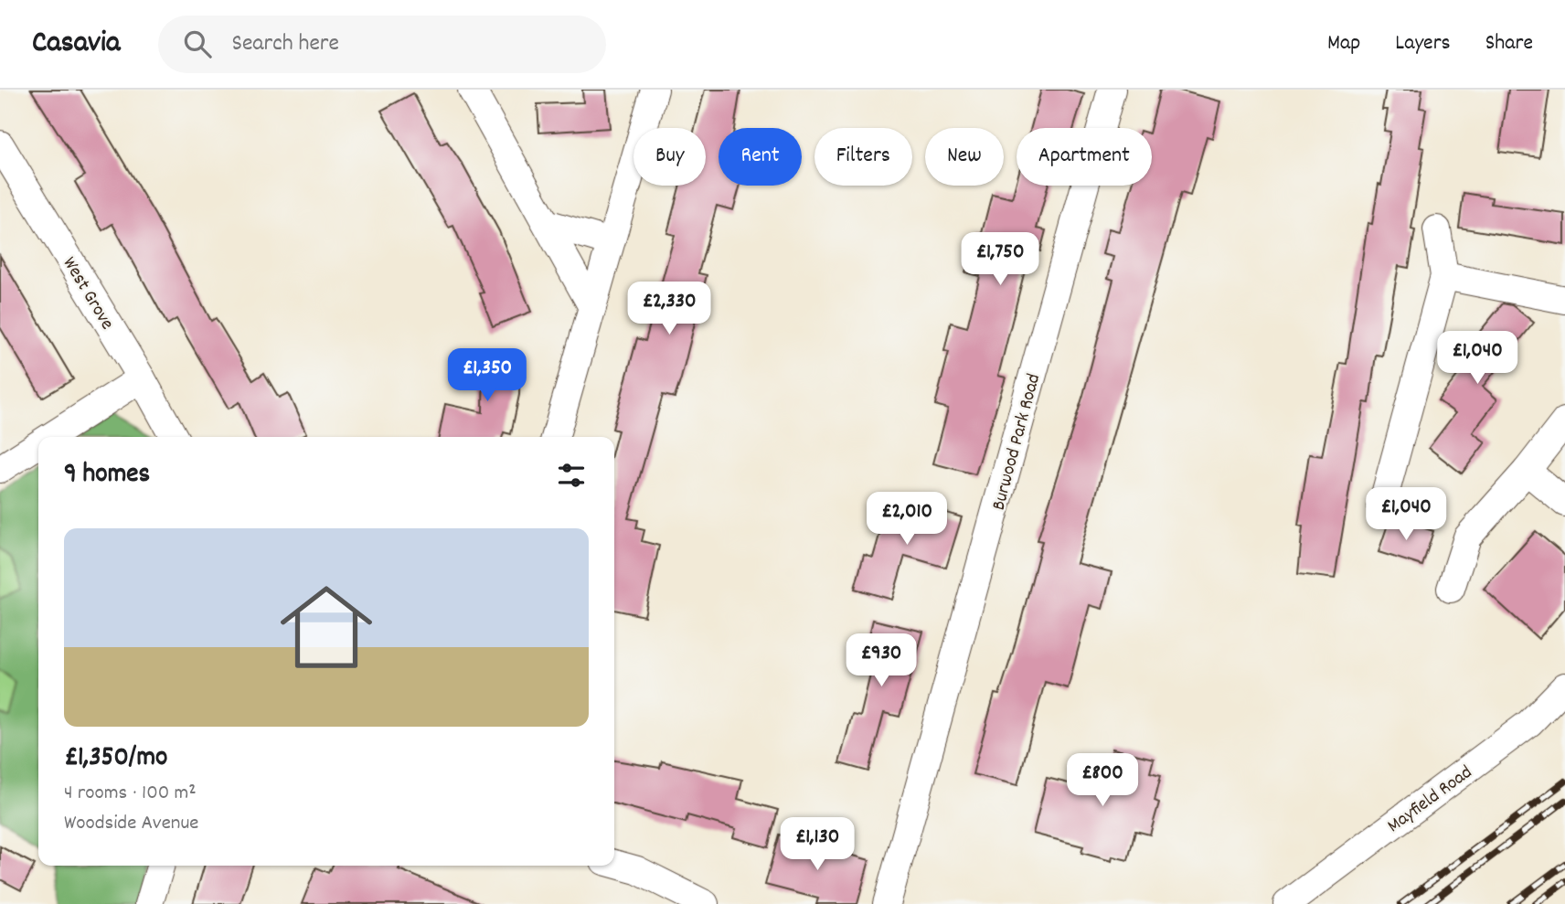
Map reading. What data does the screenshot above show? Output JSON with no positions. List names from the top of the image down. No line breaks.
{"streets":{"street":["West Grove","Burwood Park Road","Mayfield Road"]},"page":{"header":"Casavia","search":"Search here","nav":["Map","Layers","Share"],"chip":["Buy","Rent","Filters","New","Apartment"],"price":["£1,750","£2,330","£1,040","£1,350","£1,040","£2,010","£930","£800","£1,130"],"heading":"9 homes","list":[{"name":"£1,350/mo","note":"4 rooms · 100 m² · Woodside Avenue"}]}}
